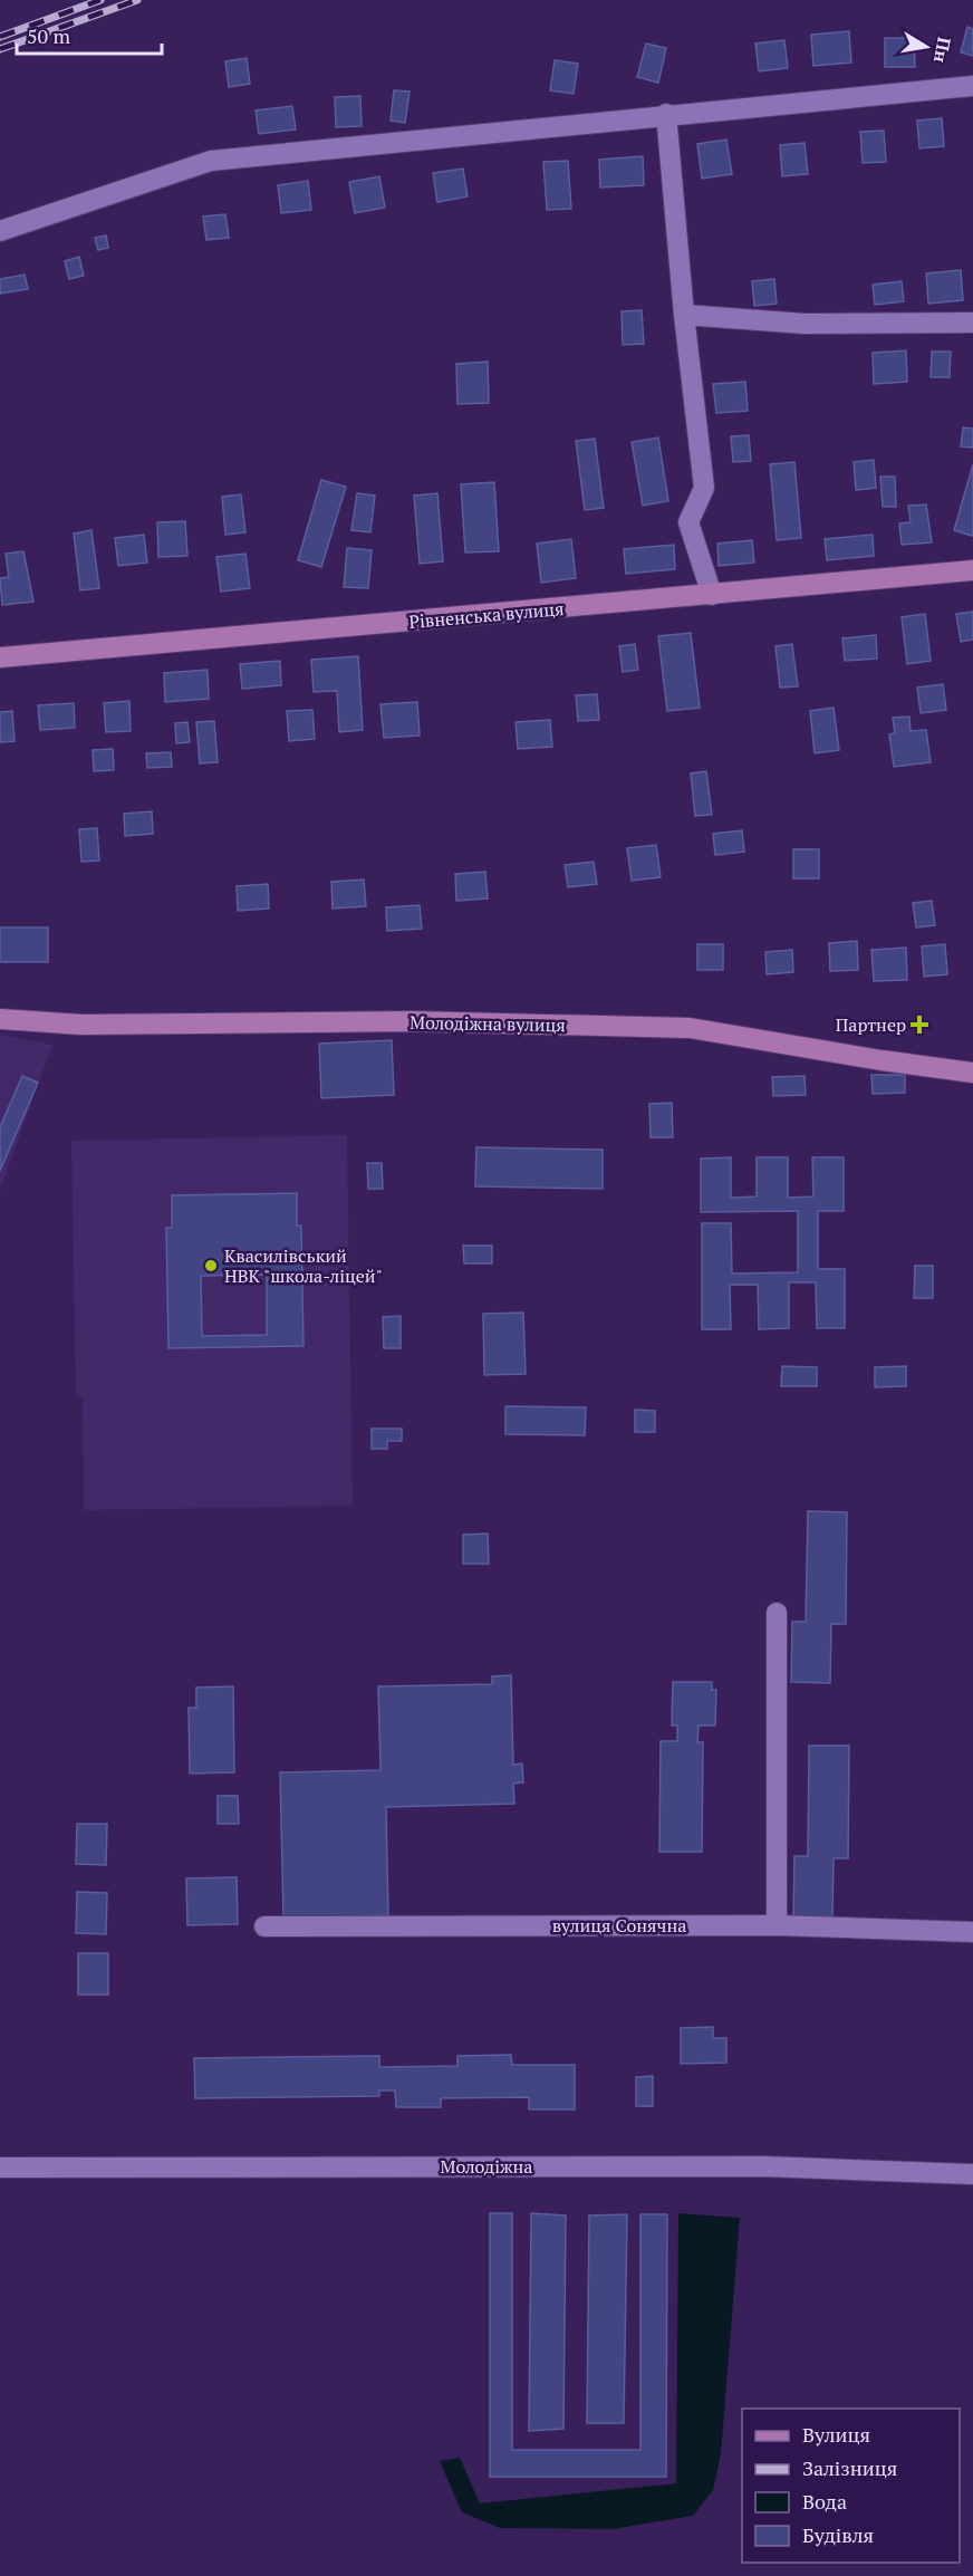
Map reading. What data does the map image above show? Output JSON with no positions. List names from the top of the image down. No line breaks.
{"streets":{"main road":["Рівненська вулиця","Молодіжна вулиця"],"street":["вулиця Сонячна","Молодіжна"]},"places":{"health":["Партнер"],"other":["Квасилівський НВК \"школа-ліцей\""]},"legend":["Вулиця","Залізниця","Вода","Будівля"],"scale_bar":"50 m","north":"right"}
